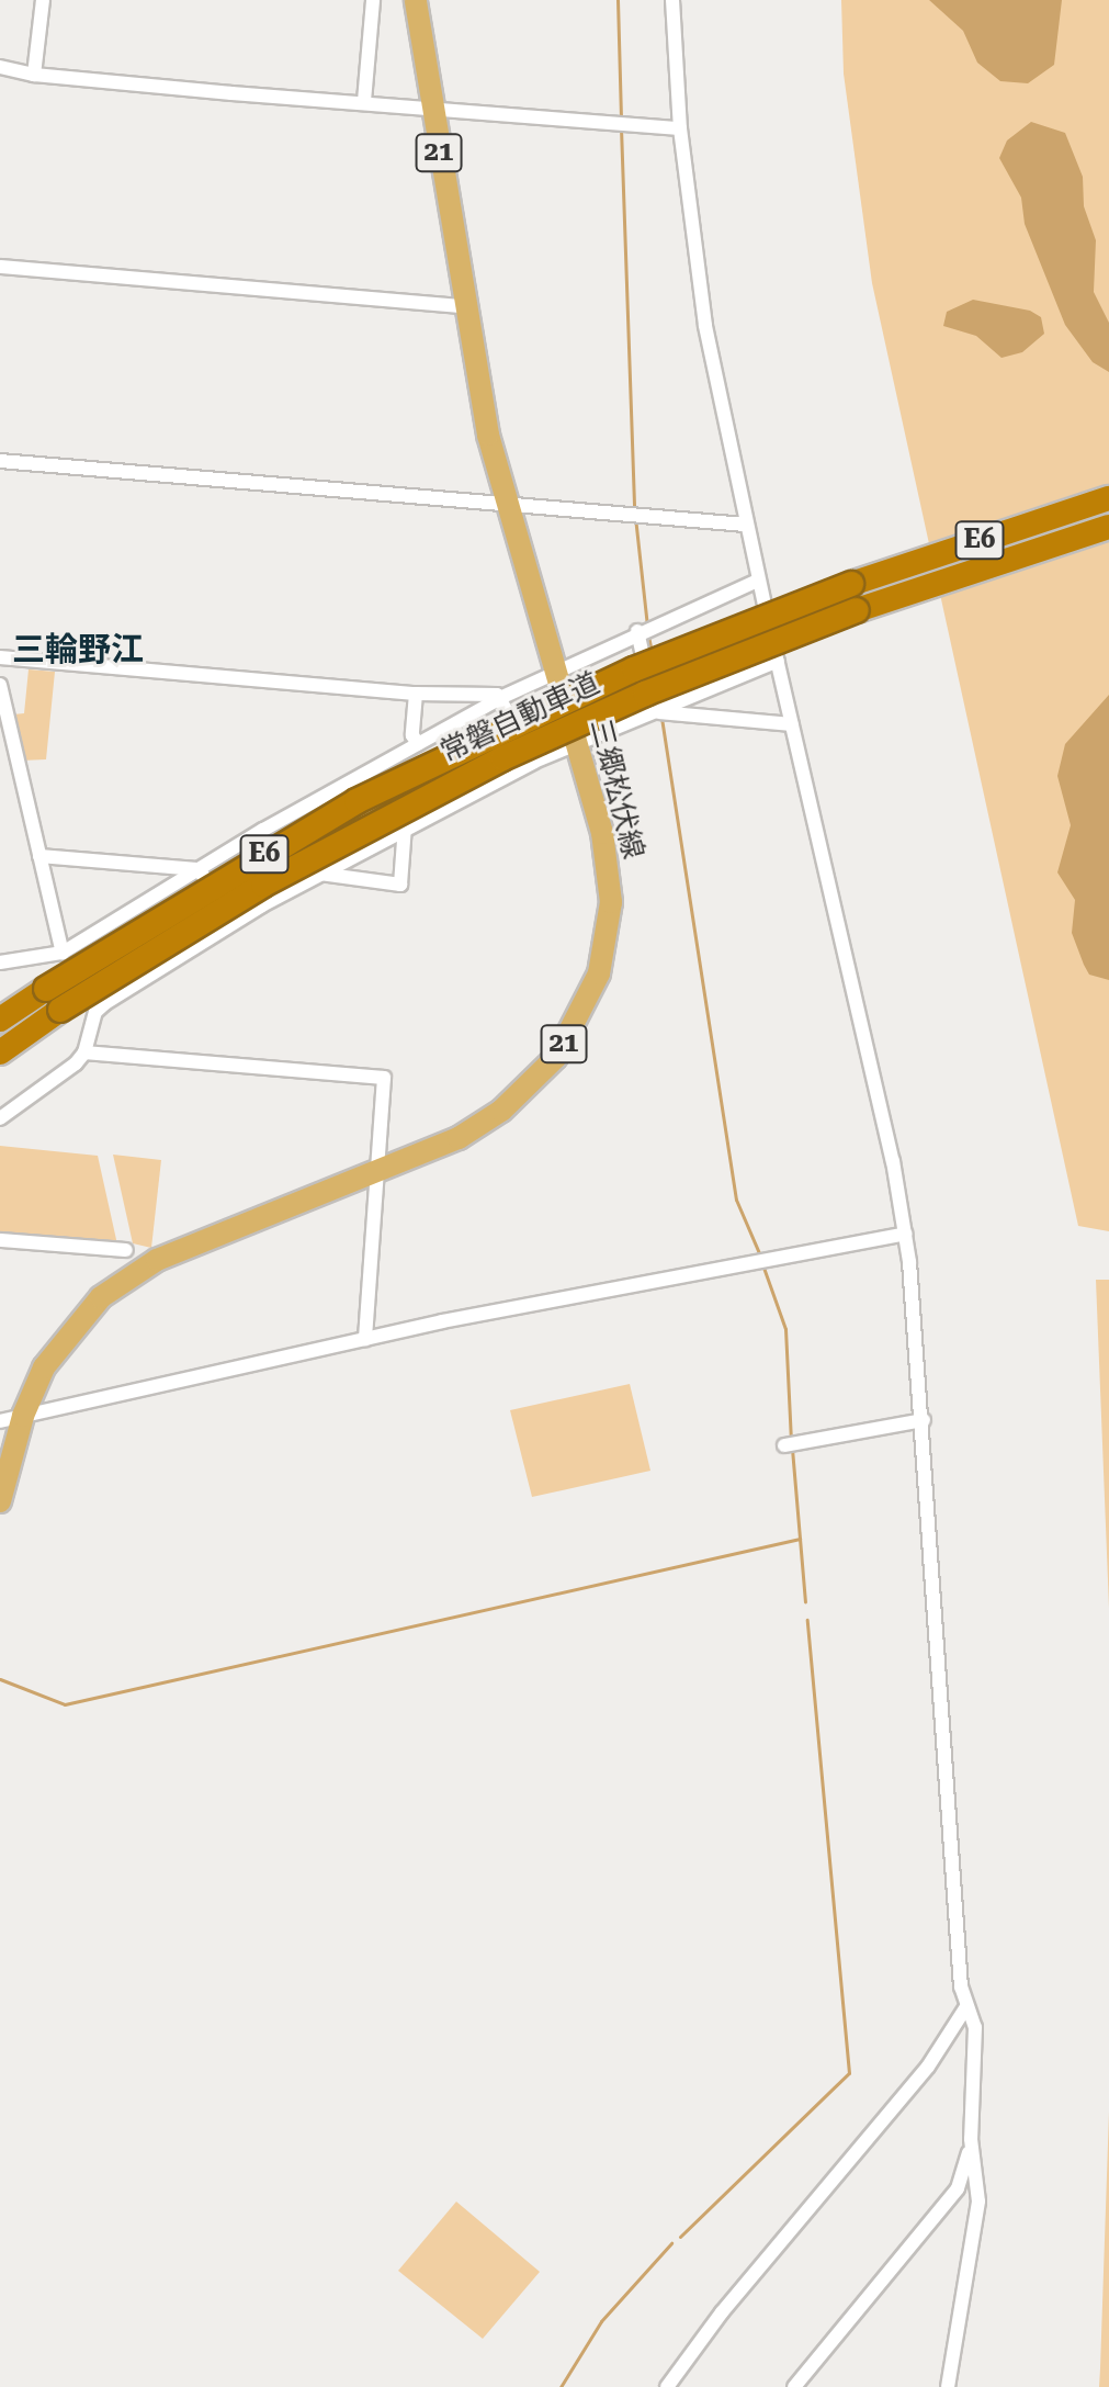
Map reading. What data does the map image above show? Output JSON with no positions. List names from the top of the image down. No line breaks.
{"streets":{"highway":["E6","常磐自動車道"],"main road":["21","三郷松伏線"]},"districts":["三輪野江"]}
